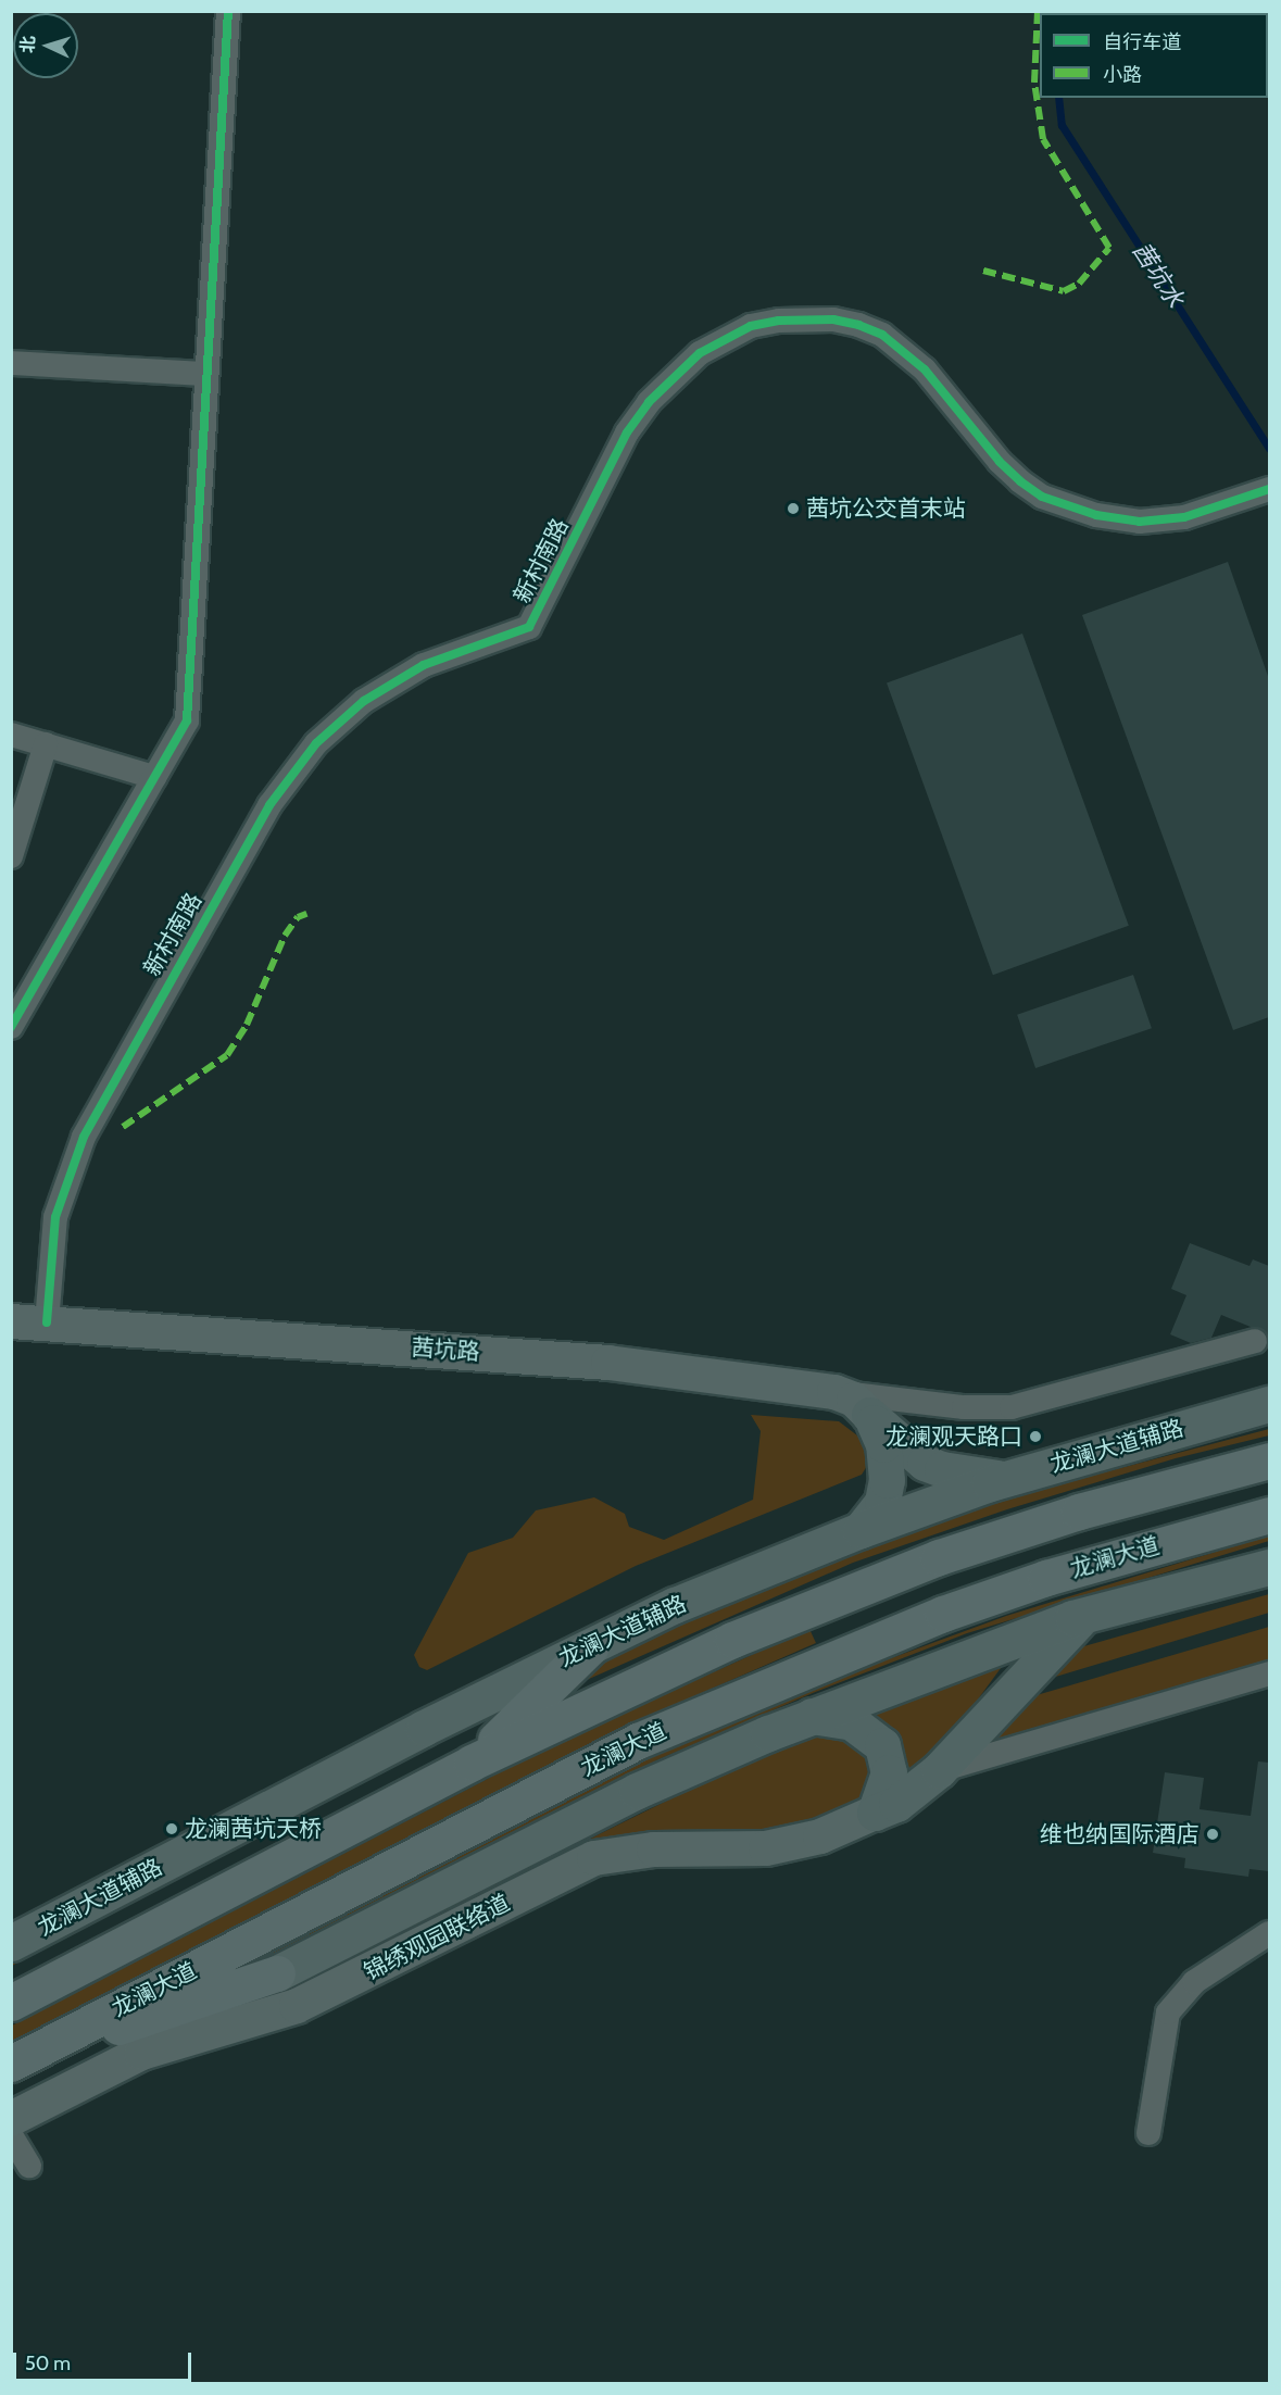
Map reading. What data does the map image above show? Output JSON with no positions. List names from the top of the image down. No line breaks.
{"streets":{"highway":["龙澜大道"],"main road":["龙澜大道辅路"],"street":["新村南路","茜坑路","锦绣观园联络道"]},"crossings":[["新村南路","茜坑路"]],"water":["茜坑水"],"places":["茜坑公交首末站","龙澜观天路口","龙澜茜坑天桥","维也纳国际酒店"],"legend":["自行车道","小路"],"scale_bar":"50 m","north":"left"}
